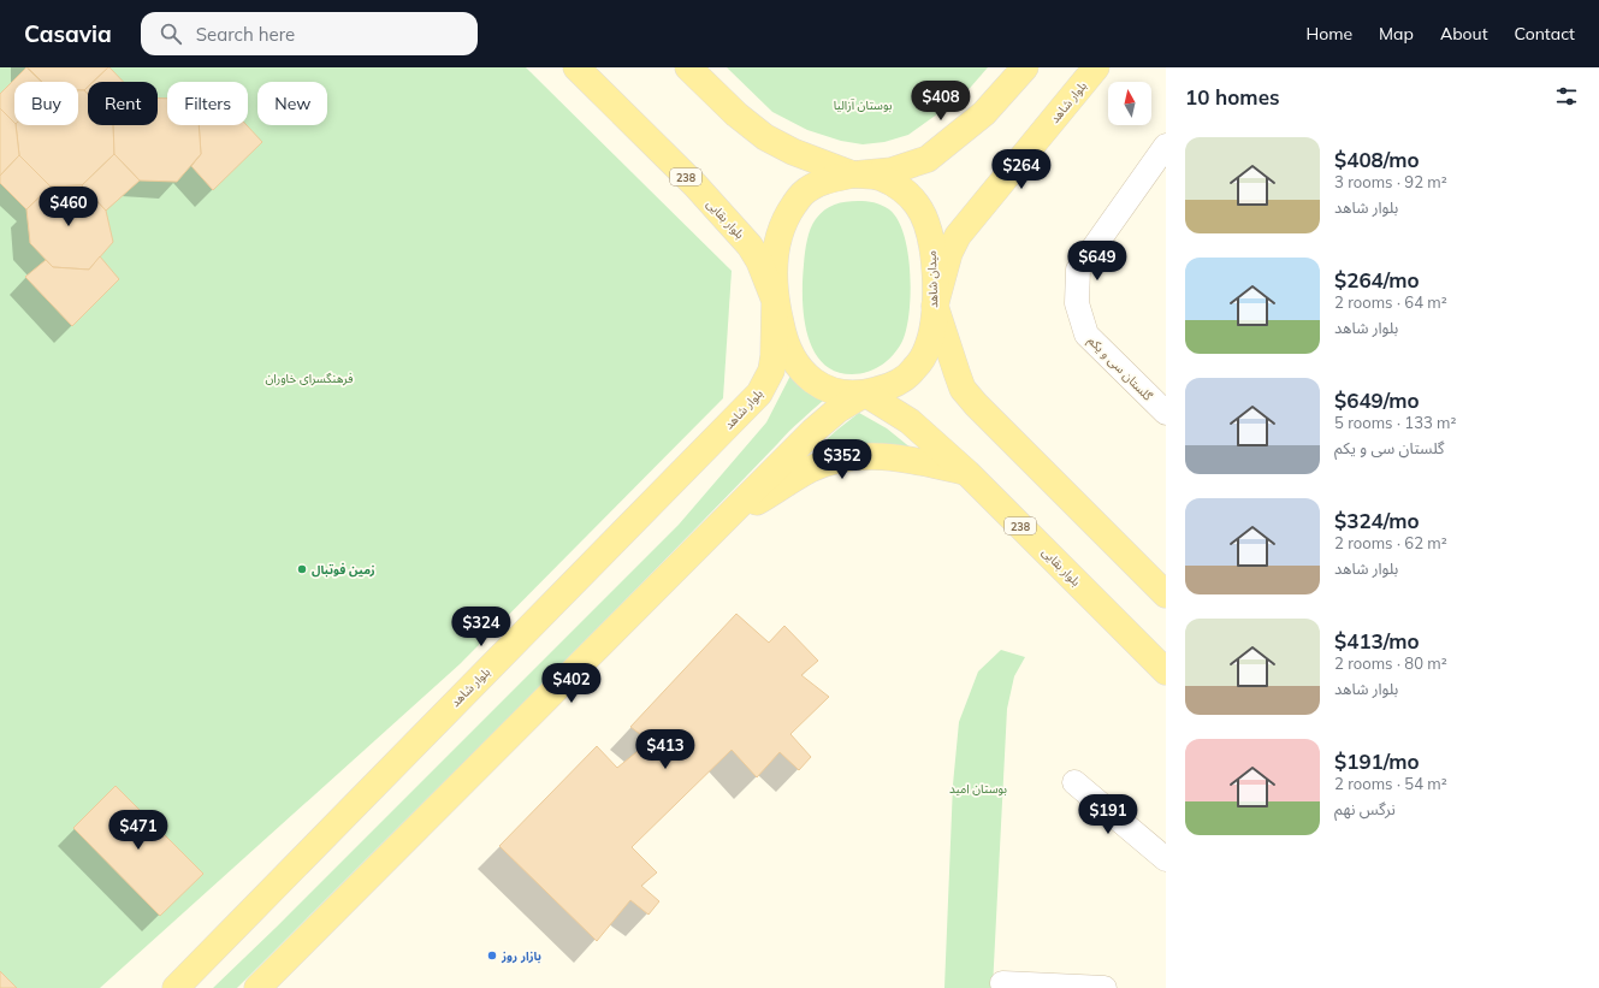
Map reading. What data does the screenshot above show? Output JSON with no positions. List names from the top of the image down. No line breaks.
{"streets":{"main road":["بلوار شاهد","238","بلوار بقایی","میدان شاهد"],"street":["گلستان سی و یکم"]},"crossings":[["بلوار شاهد","بلوار بقایی"],["بلوار شاهد","میدان شاهد"],["بلوار بقایی","میدان شاهد"]],"parks":["بوستان آزالیا","فرهنگسرای خاوران","بوستان امید"],"places":["زمین فوتبال","بازار روز"],"north":"top","page":{"header":"Casavia","search":"Search here","nav":["Home","Map","About","Contact"],"heading":"10 homes","price":["$408","$264","$460","$649","$352","$324","$402","$413","$191","$471"],"chip":["Buy","Rent","Filters","New"],"list":[{"name":"$408/mo","note":"3 rooms · 92 m² · بلوار شاهد"},{"name":"$264/mo","note":"2 rooms · 64 m² · بلوار شاهد"},{"name":"$649/mo","note":"5 rooms · 133 m² · گلستان سی و یکم"},{"name":"$324/mo","note":"2 rooms · 62 m² · بلوار شاهد"},{"name":"$413/mo","note":"2 rooms · 80 m² · بلوار شاهد"},{"name":"$191/mo","note":"2 rooms · 54 m² · نرگس نهم"}]}}
